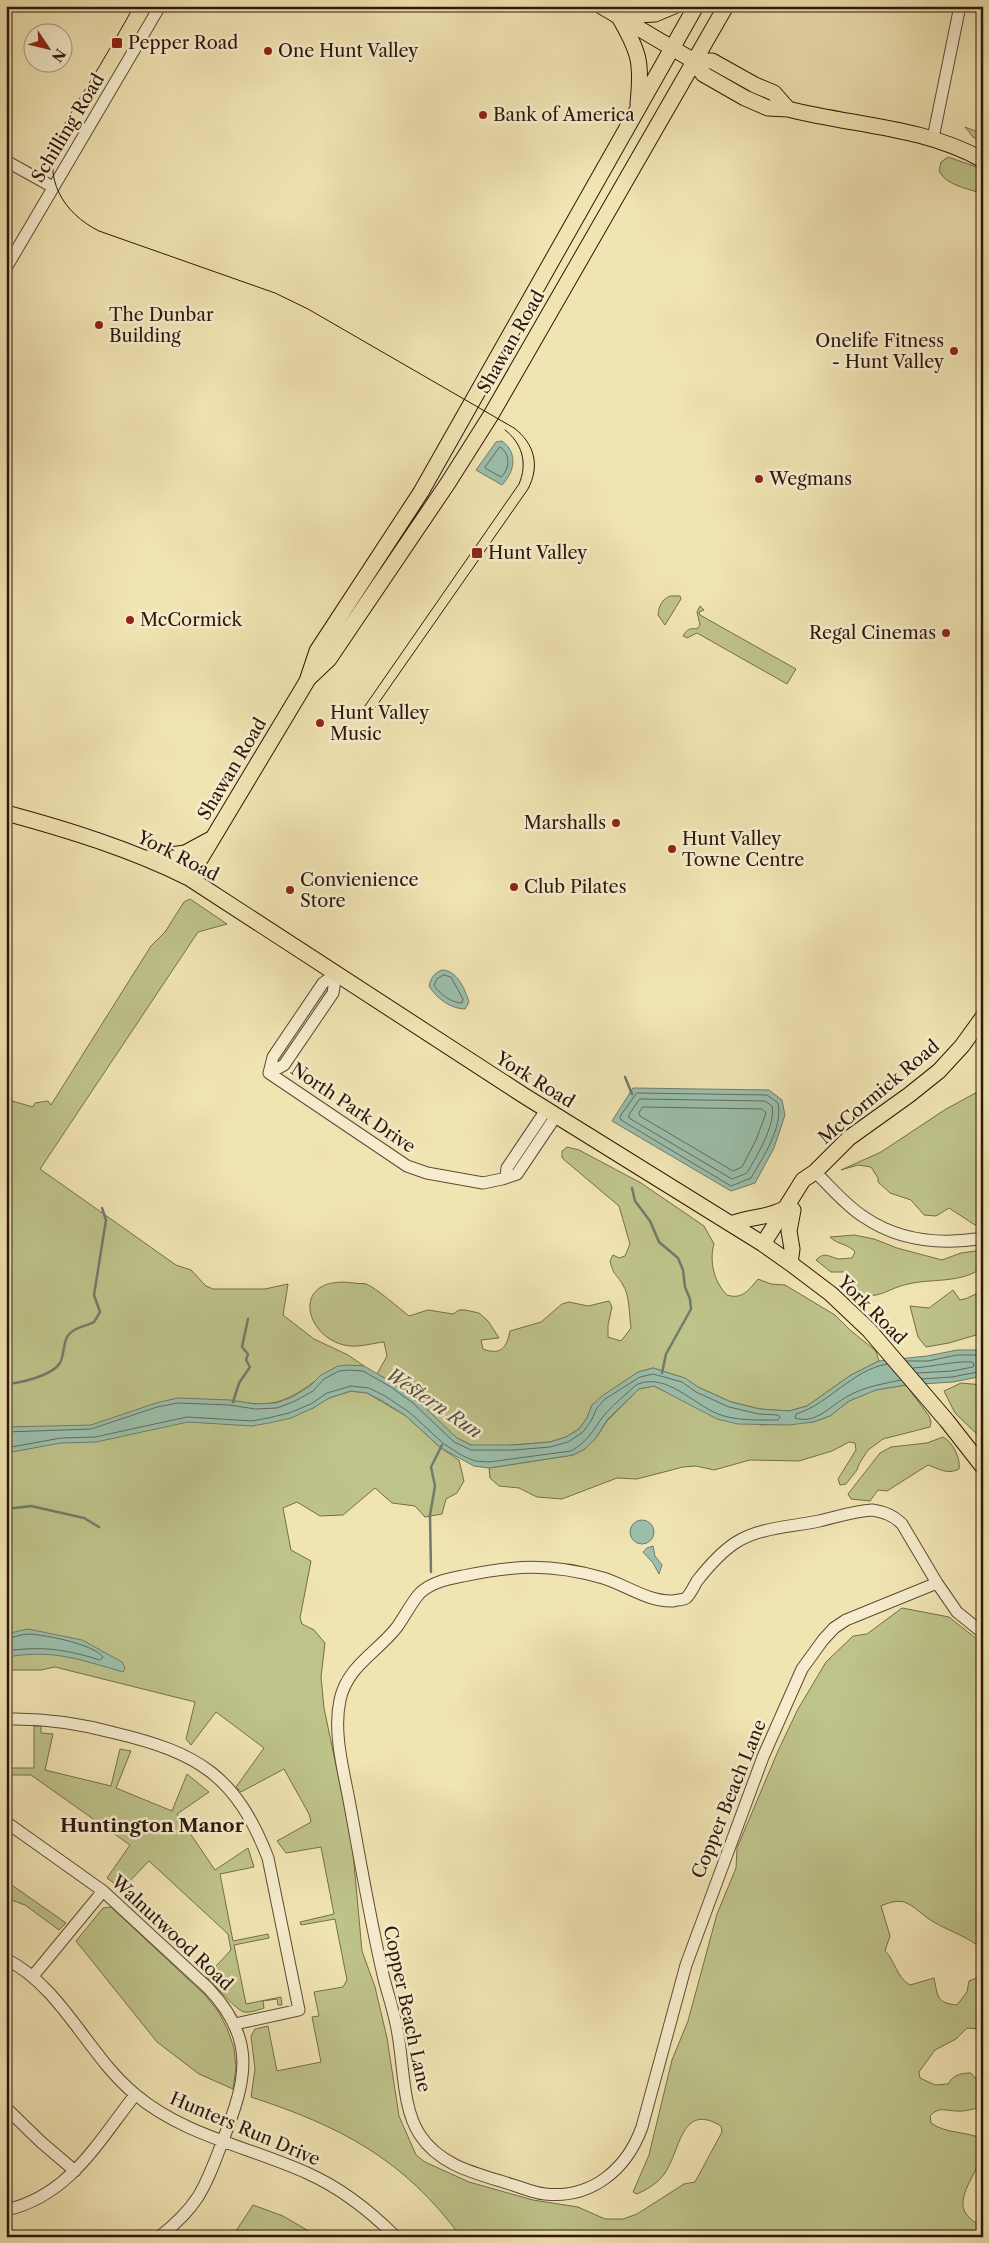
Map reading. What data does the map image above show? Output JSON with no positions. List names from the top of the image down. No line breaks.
{"streets":{"main road":["Shawan Road","York Road","McCormick Road"],"street":["Schilling Road","North Park Drive","Copper Beach Lane","Walnutwood Road","Hunters Run Drive"]},"crossings":[["Shawan Road","York Road"],["York Road","McCormick Road"],["York Road","North Park Drive"],["Walnutwood Road","Hunters Run Drive"]],"districts":["Huntington Manor"],"water":["Western Run"],"places":{"transit":["Pepper Road","Hunt Valley"],"other":["One Hunt Valley","Bank of America","The Dunbar Building","Onelife Fitness - Hunt Valley","Wegmans","McCormick","Regal Cinemas","Hunt Valley Music","Marshalls","Hunt Valley Towne Centre","Club Pilates","Convienience Store"]},"north":"bottom right"}
